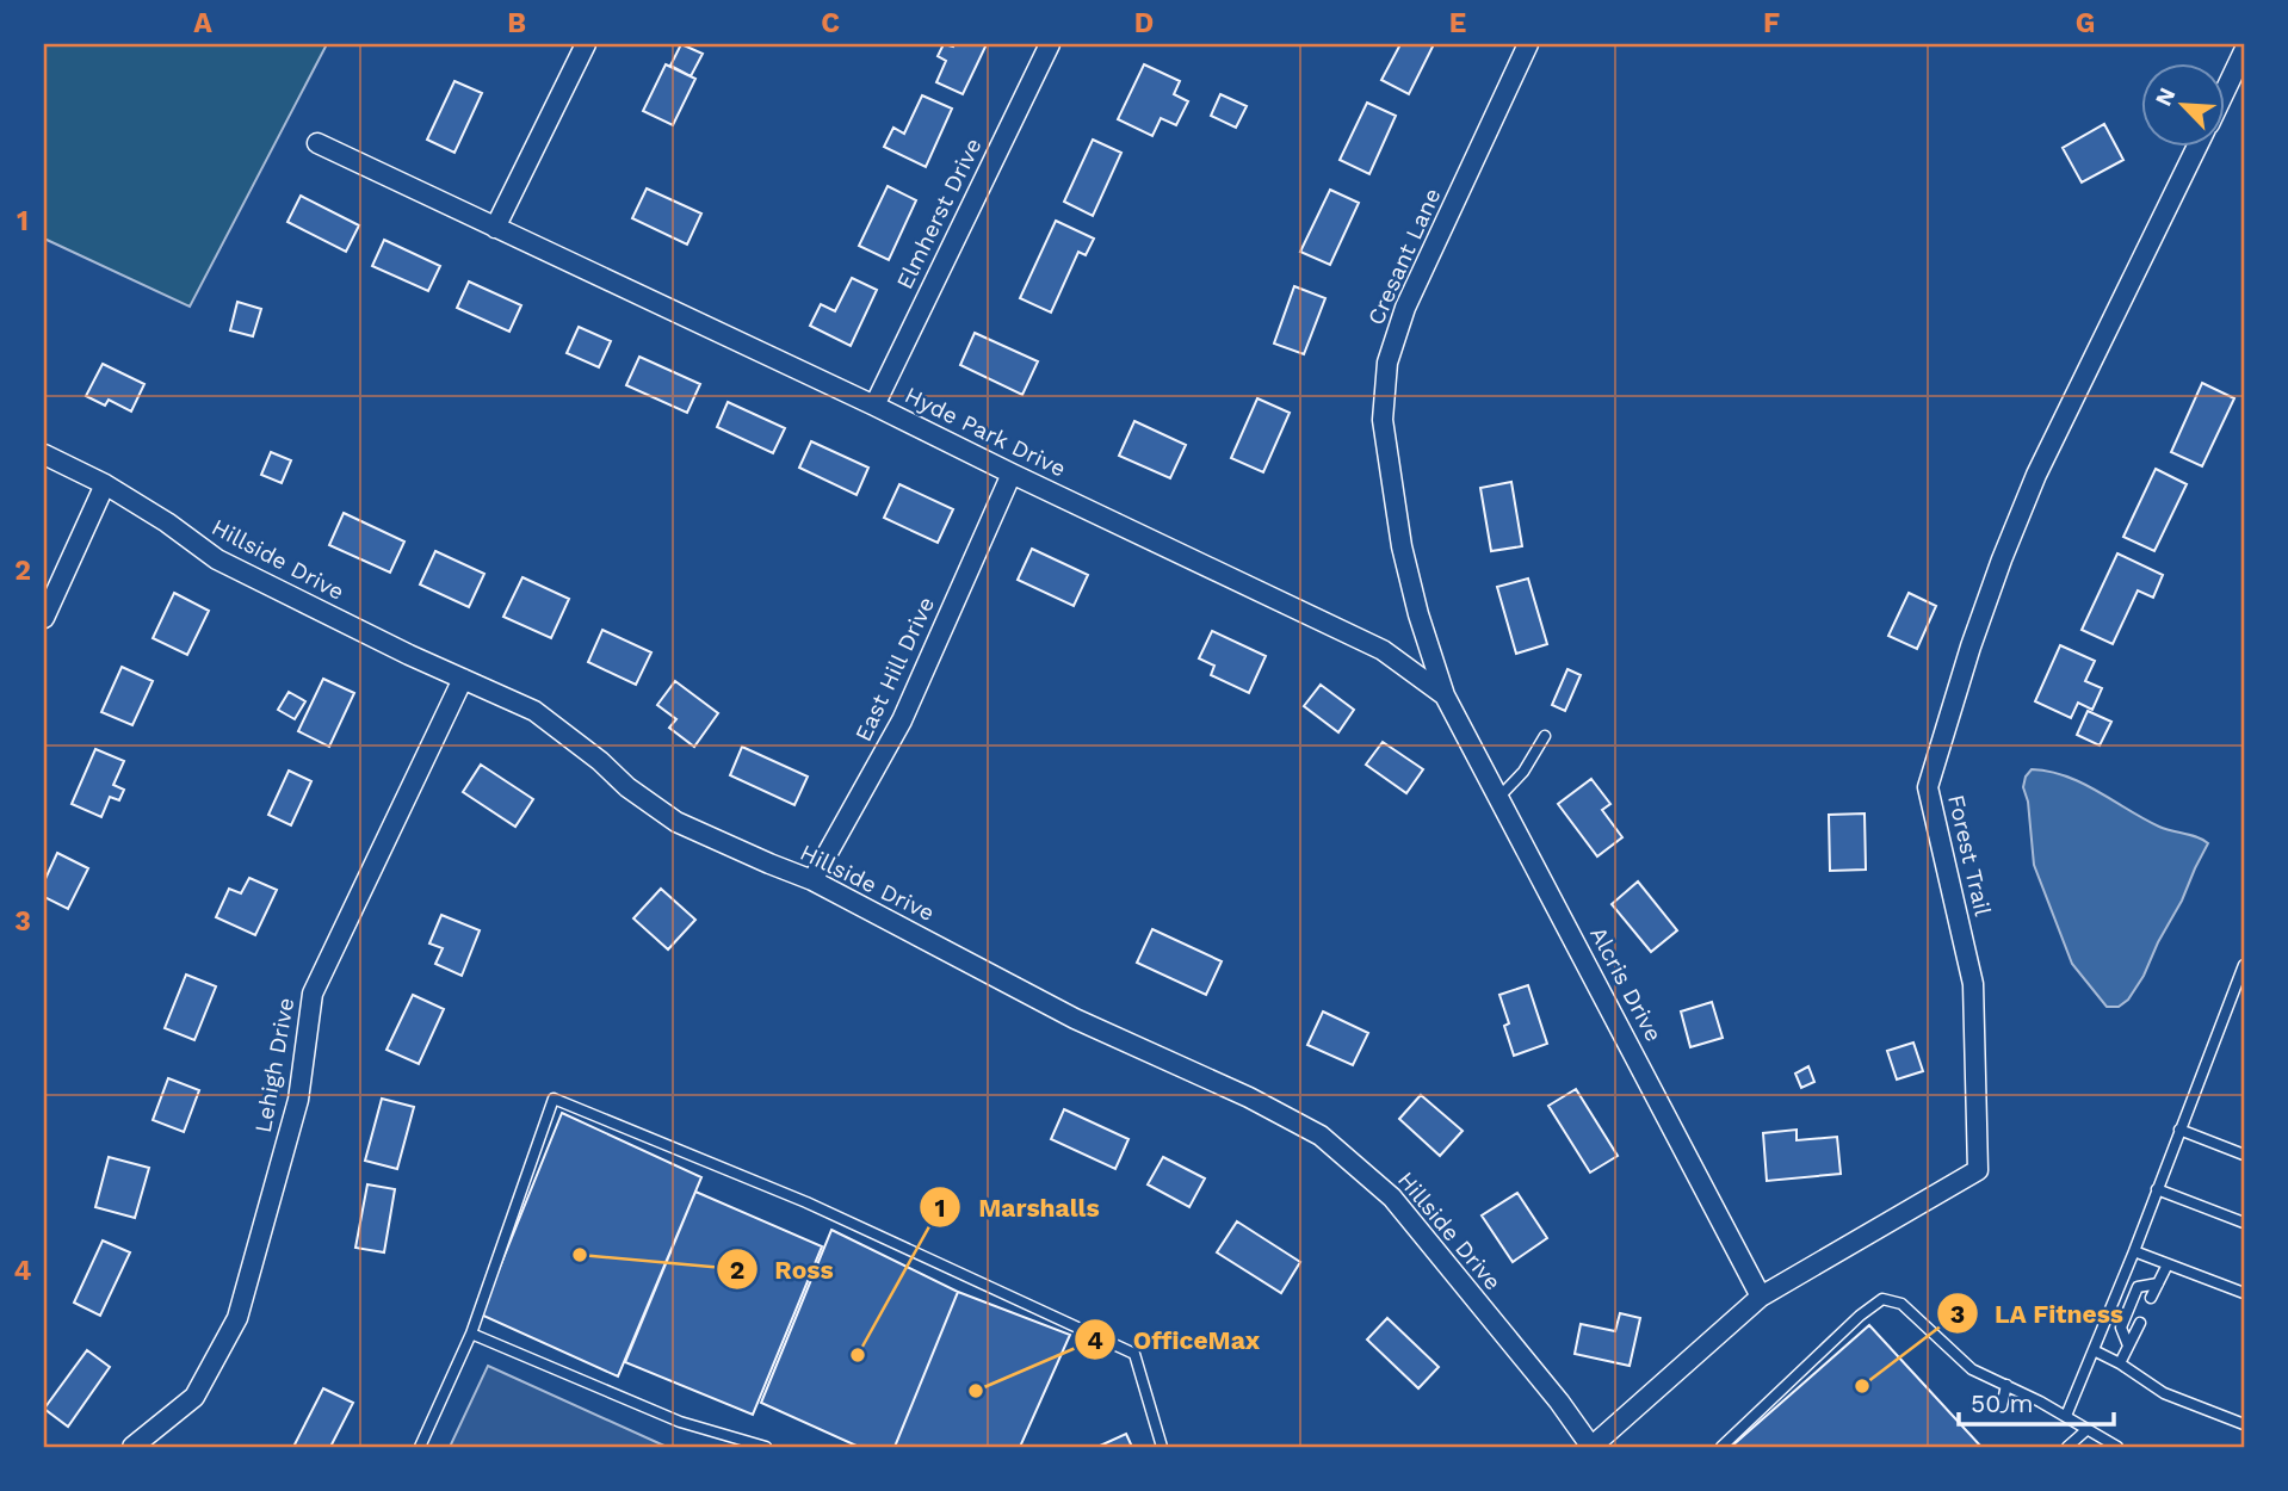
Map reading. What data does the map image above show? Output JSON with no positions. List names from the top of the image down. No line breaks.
{"streets":{"street":["Elmherst Drive","Cresant Lane","Hyde Park Drive","Hillside Drive","East Hill Drive","Forest Trail","Alcris Drive","Lehigh Drive"]},"crossings":[["Elmherst Drive","Hyde Park Drive"],["Cresant Lane","Hyde Park Drive"],["Cresant Lane","Alcris Drive"],["Hyde Park Drive","East Hill Drive"],["Hyde Park Drive","Alcris Drive"],["Hillside Drive","East Hill Drive"],["Hillside Drive","Forest Trail"],["Hillside Drive","Lehigh Drive"],["Forest Trail","Alcris Drive"]],"places":["Ross","Marshalls","LA Fitness","OfficeMax"],"scale_bar":"50 m","north":"top left","grid":{"columns":["A","B","C","D","E","F","G"],"rows":["1","2","3","4"]}}
